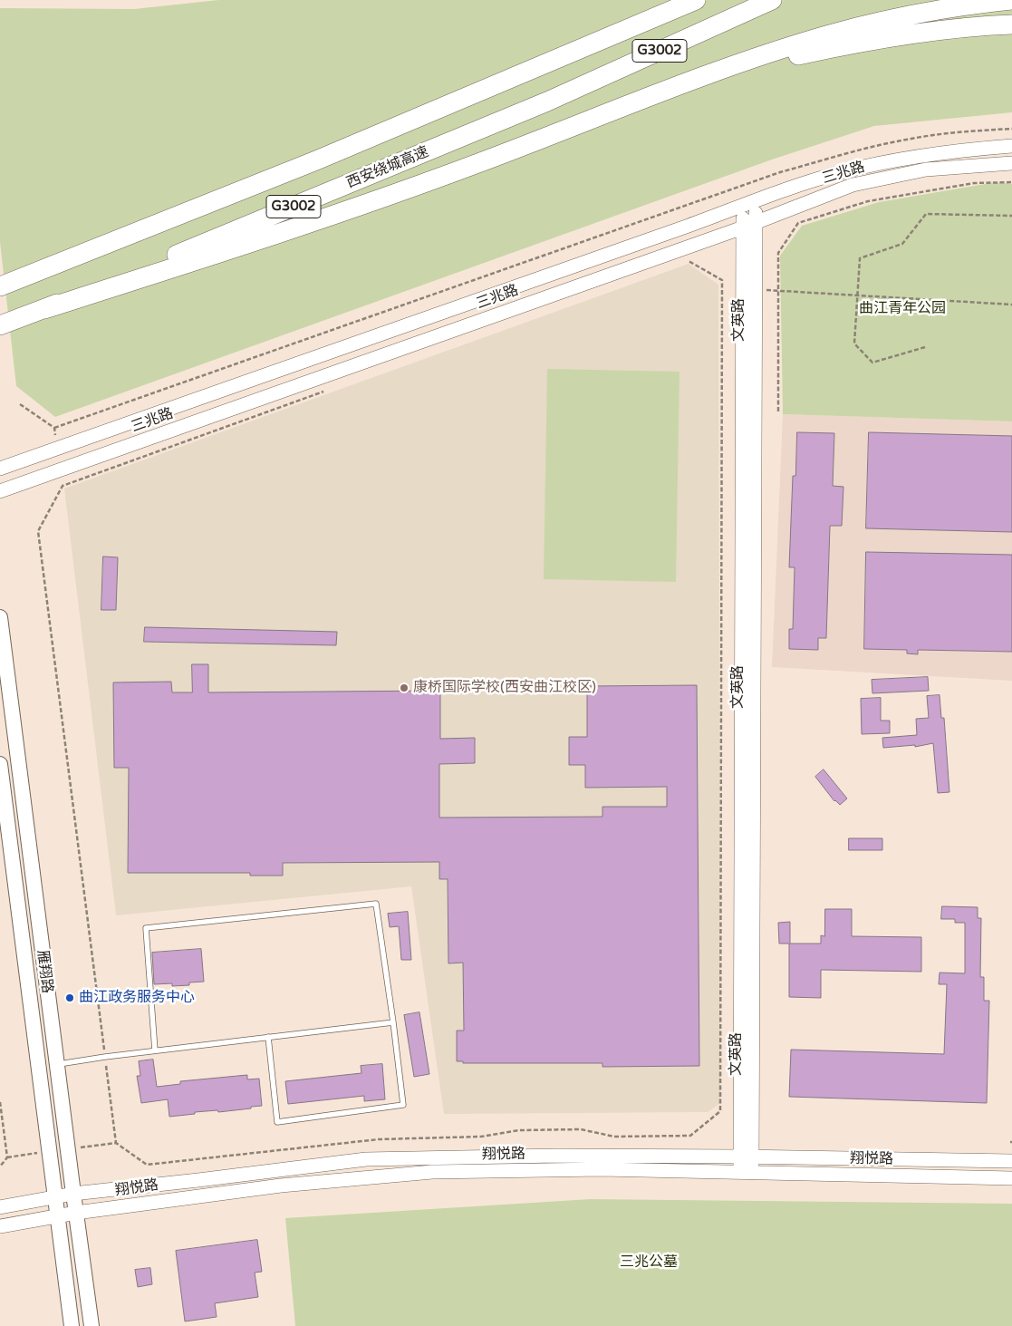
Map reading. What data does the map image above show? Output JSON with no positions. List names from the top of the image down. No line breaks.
{"streets":{"highway":["G3002","西安绕城高速"],"main road":["雁翔路"],"street":["三兆路","文英路","翔悦路"]},"crossings":[["三兆路","文英路"],["文英路","翔悦路"],["雁翔路","翔悦路"]],"parks":["曲江青年公园","三兆公墓"],"places":["康桥国际学校(西安曲江校区)","曲江政务服务中心"]}
